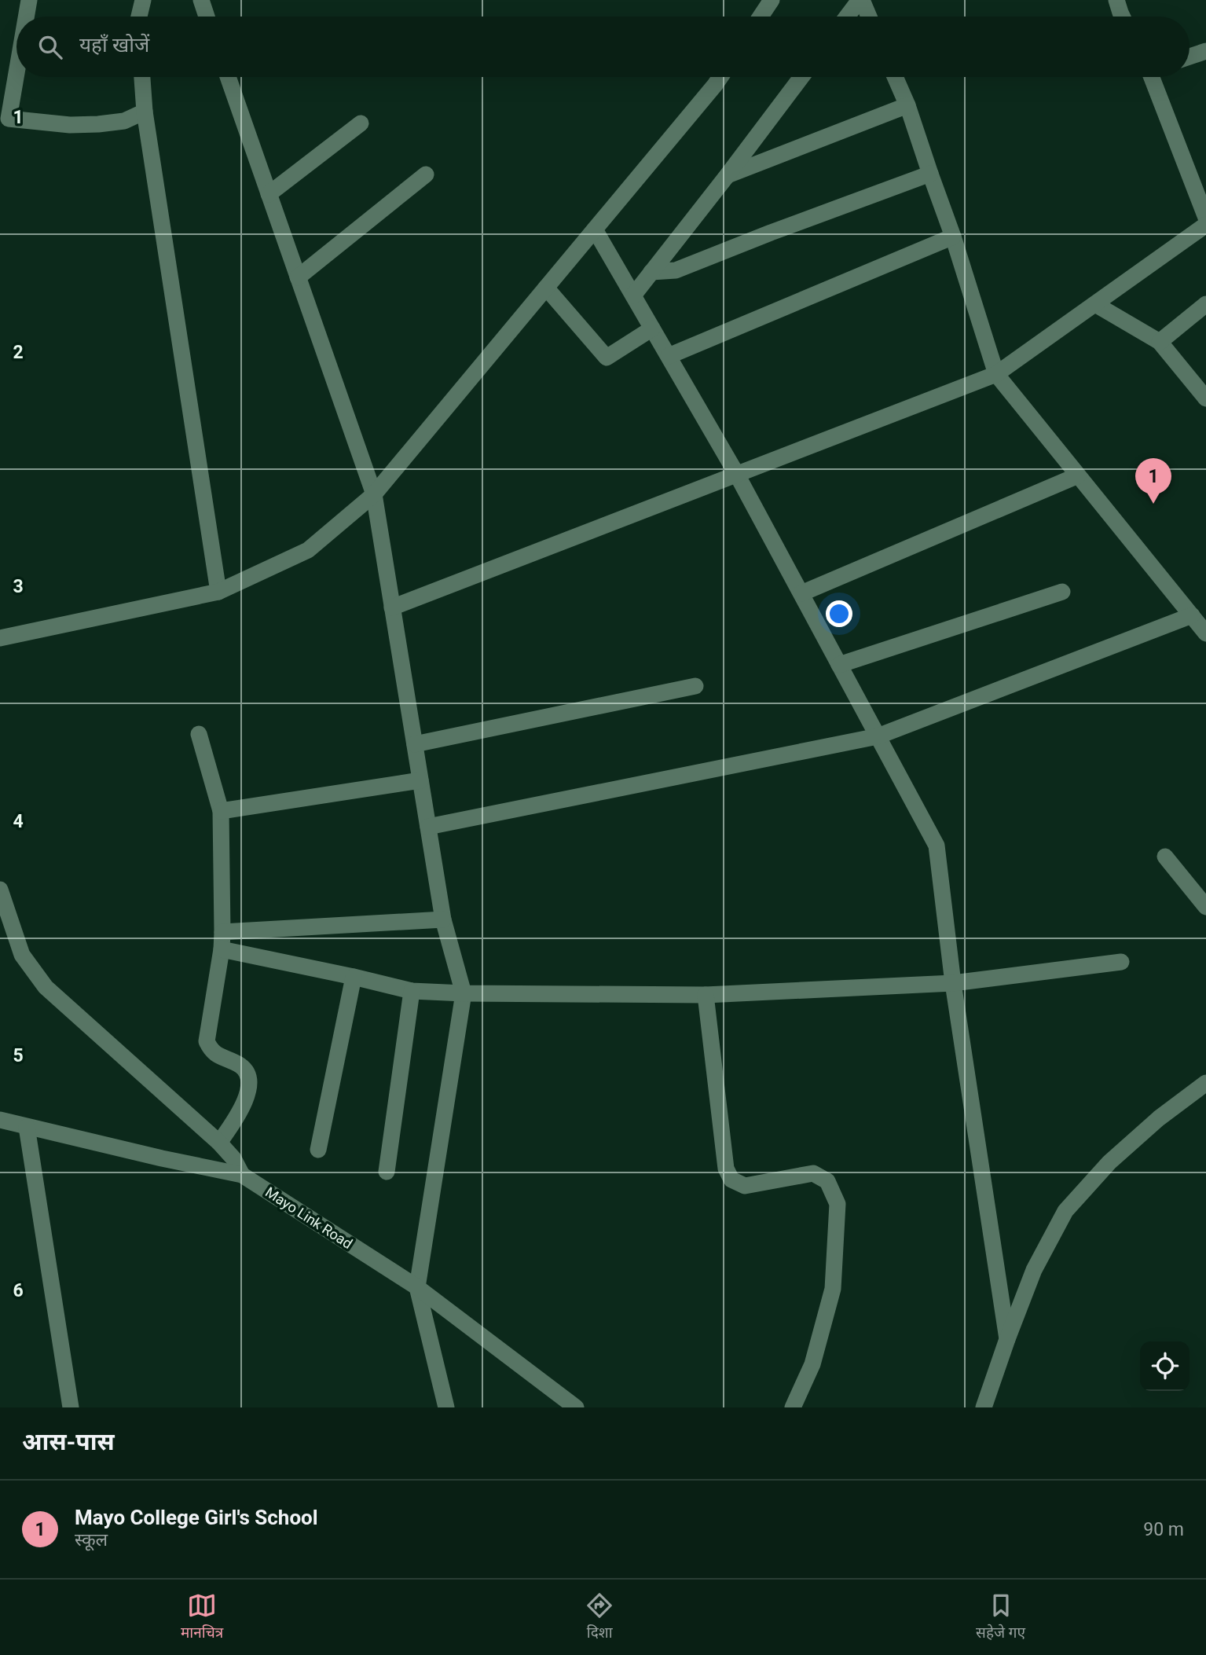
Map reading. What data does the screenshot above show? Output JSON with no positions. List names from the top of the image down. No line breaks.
{"streets":{"street":["Mayo Link Road"]},"page":{"search":"यहाँ खोजें","pins":"1","heading":"आस-पास","list":[{"mark":"1","name":"Mayo College Girl's School","note":"स्कूल","value":"90 m"}],"nav":["मानचित्र","दिशा","सहेजे गए"]},"grid":{"rows":["1","2","3","4","5","6"]}}
